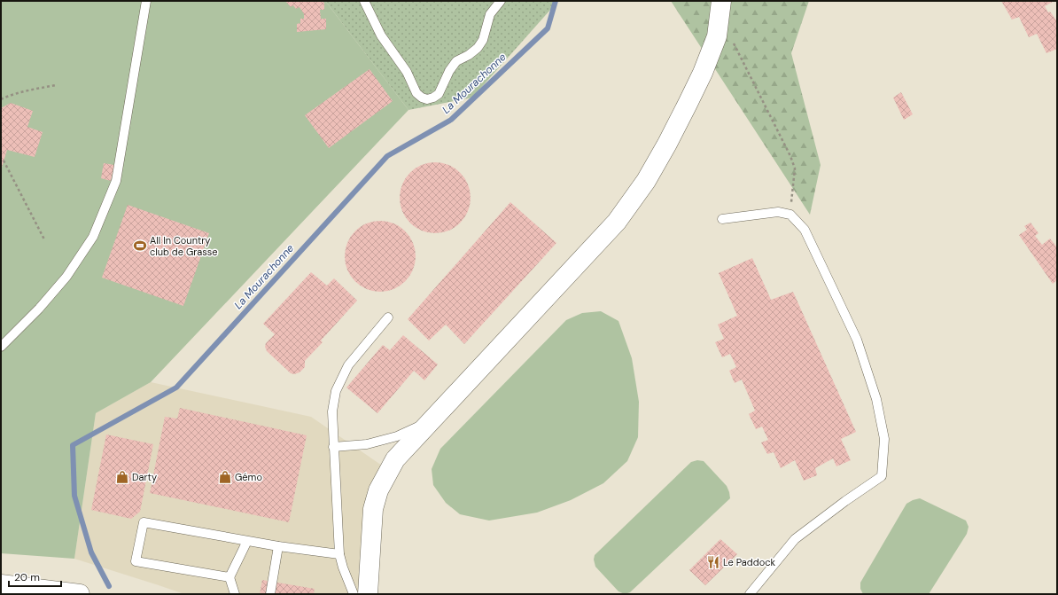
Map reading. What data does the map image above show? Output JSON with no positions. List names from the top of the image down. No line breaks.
{"water":["La Mourachonne"],"places":{"sports":["All In Country club de Grasse"],"shop":["Darty","Gémo"],"restaurant":["Le Paddock"]},"scale_bar":"20 m"}
